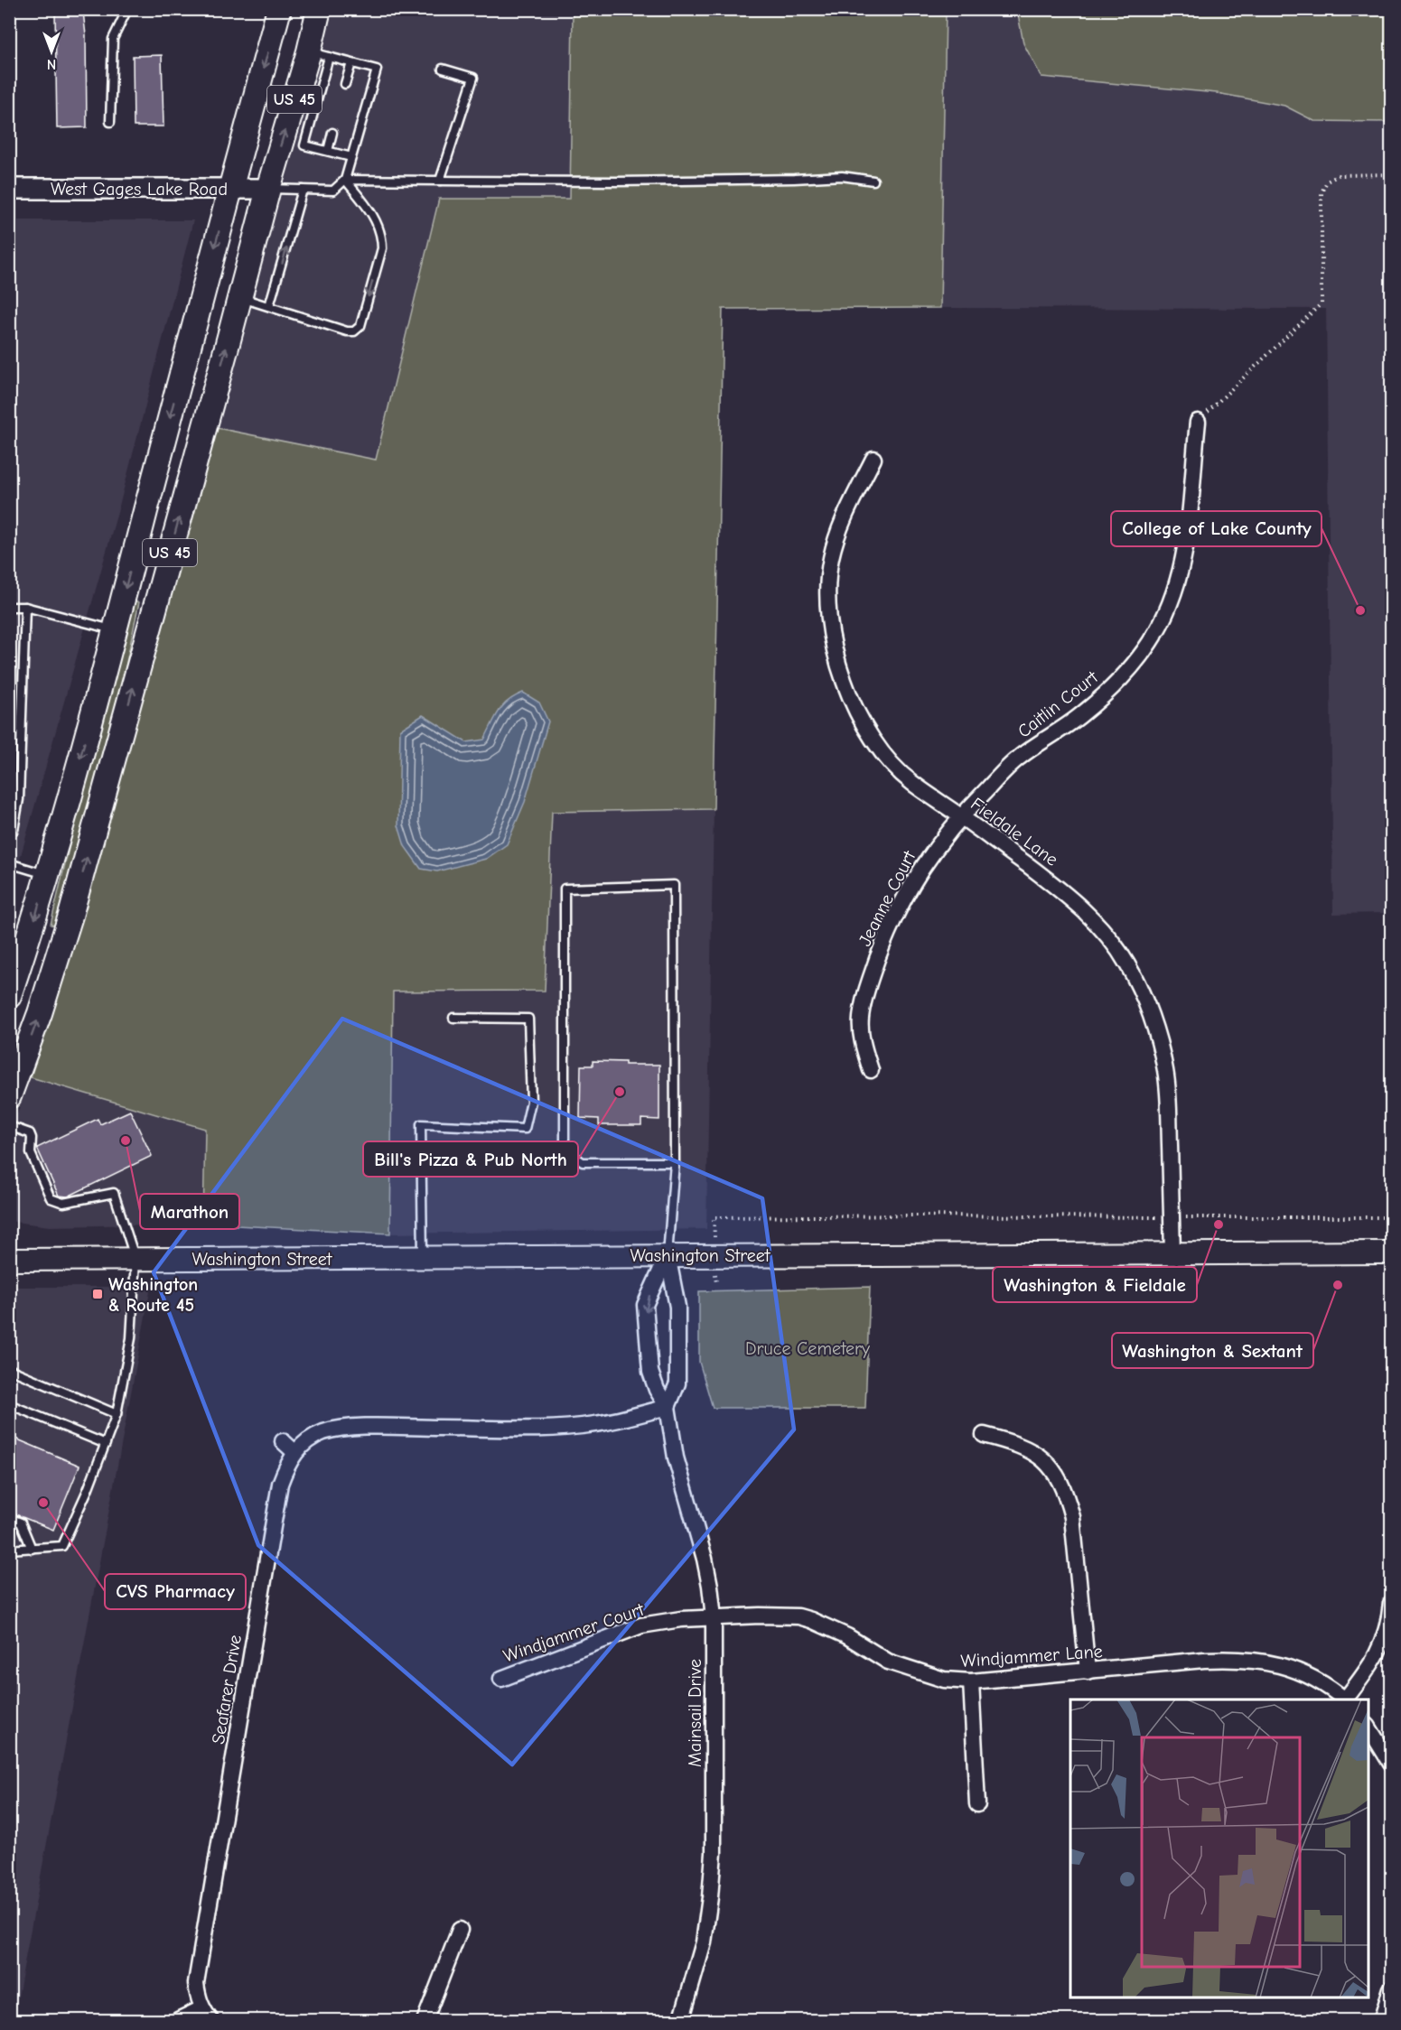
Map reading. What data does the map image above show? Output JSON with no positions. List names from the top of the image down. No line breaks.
{"streets":{"main road":["US 45","Washington Street"],"street":["West Gages Lake Road","Caitlin Court","Fieldale Lane","Jeanne Court","Windjammer Court","Windjammer Lane","Seafarer Drive","Mainsail Drive"]},"crossings":[["US 45","West Gages Lake Road"],["Caitlin Court","Fieldale Lane"],["Caitlin Court","Jeanne Court"],["Fieldale Lane","Jeanne Court"],["Fieldale Lane","Washington Street"],["Washington Street","Mainsail Drive"],["Windjammer Court","Windjammer Lane"],["Windjammer Lane","Mainsail Drive"],["Seafarer Drive","Mainsail Drive"]],"parks":["Druce Cemetery"],"places":{"other":["College of Lake County","Bill's Pizza & Pub North","Marathon","Washington & Fieldale","Washington & Sextant","CVS Pharmacy"],"transit":["Washington & Route 45"]},"north":"bottom"}
